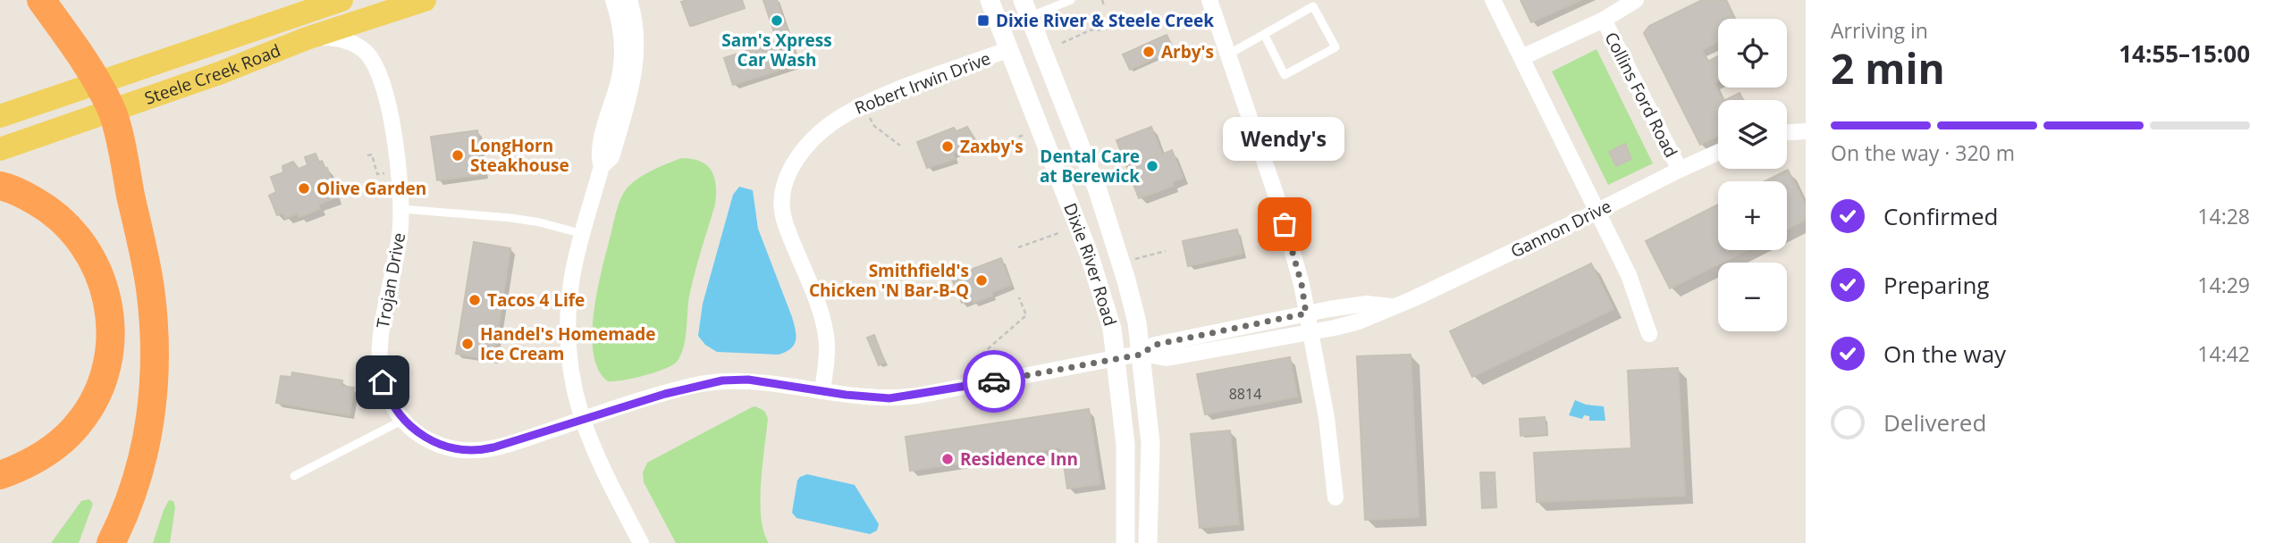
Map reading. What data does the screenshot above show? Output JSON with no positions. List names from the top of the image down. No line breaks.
{"streets":{"main road":["Steele Creek Road"],"street":["Robert Irwin Drive","Collins Ford Road","Gannon Drive","Dixie River Road","Trojan Drive"]},"crossings":[["Steele Creek Road","Trojan Drive"],["Robert Irwin Drive","Dixie River Road"],["Robert Irwin Drive","Trojan Drive"],["Collins Ford Road","Gannon Drive"],["Gannon Drive","Dixie River Road"],["Gannon Drive","Trojan Drive"],["Dixie River Road","Trojan Drive"]],"places":{"other":["Sam's Xpress Car Wash","Arby's","Zaxby's","LongHorn Steakhouse","Dental Care at Berewick","Olive Garden","Wendy's","Smithfield's Chicken 'N Bar-B-Q","Tacos 4 Life","Handel's Homemade Ice Cream","Residence Inn"],"transit":["Dixie River & Steele Creek"]},"house_numbers":["8814"],"page":{"heading":["2 min","Arriving in","14:55–15:00"],"map_buttons":["+","−"],"bar":"On the way · 320 m","bubble":"Wendy's","list":[["Confirmed","14:28"],["Preparing","14:29"],["On the way","14:42"],"Delivered"]}}
